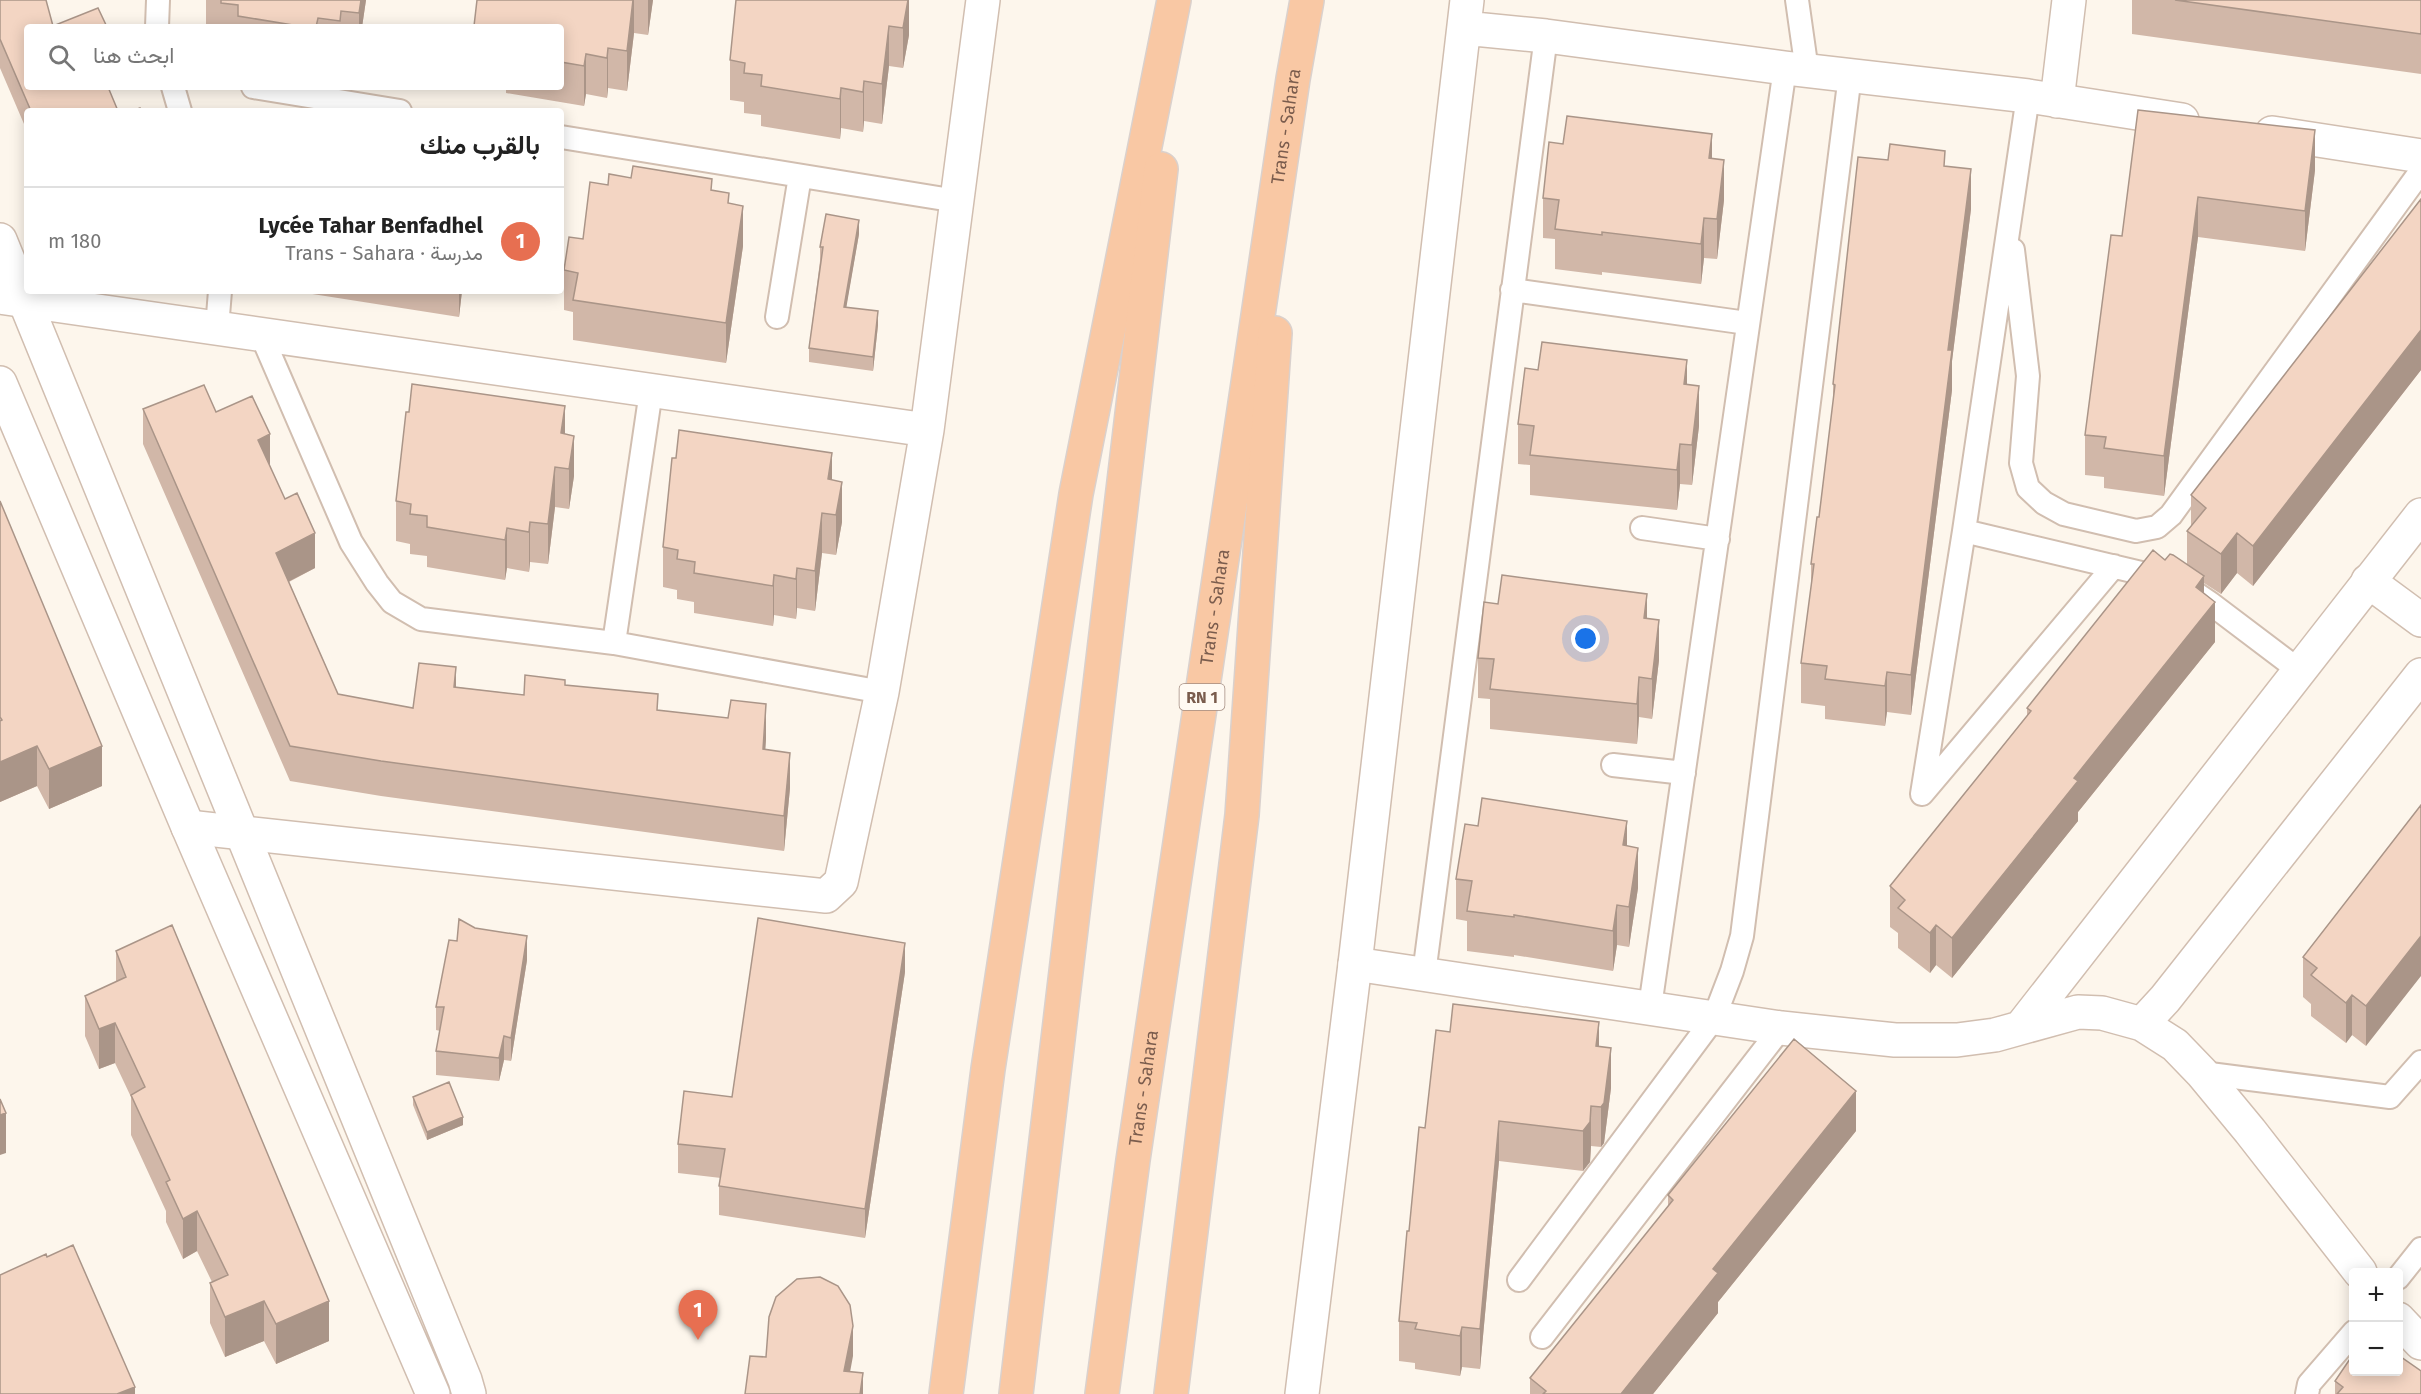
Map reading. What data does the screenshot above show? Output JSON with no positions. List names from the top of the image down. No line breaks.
{"streets":{"highway":["Trans - Sahara","RN 1"]},"page":{"search":"ابحث هنا","heading":"بالقرب منك","list":[{"mark":"1","name":"Lycée Tahar Benfadhel","note":"مدرسة · Trans - Sahara","value":"180 m"}],"map_buttons":["+","−"],"pins":"1"}}
